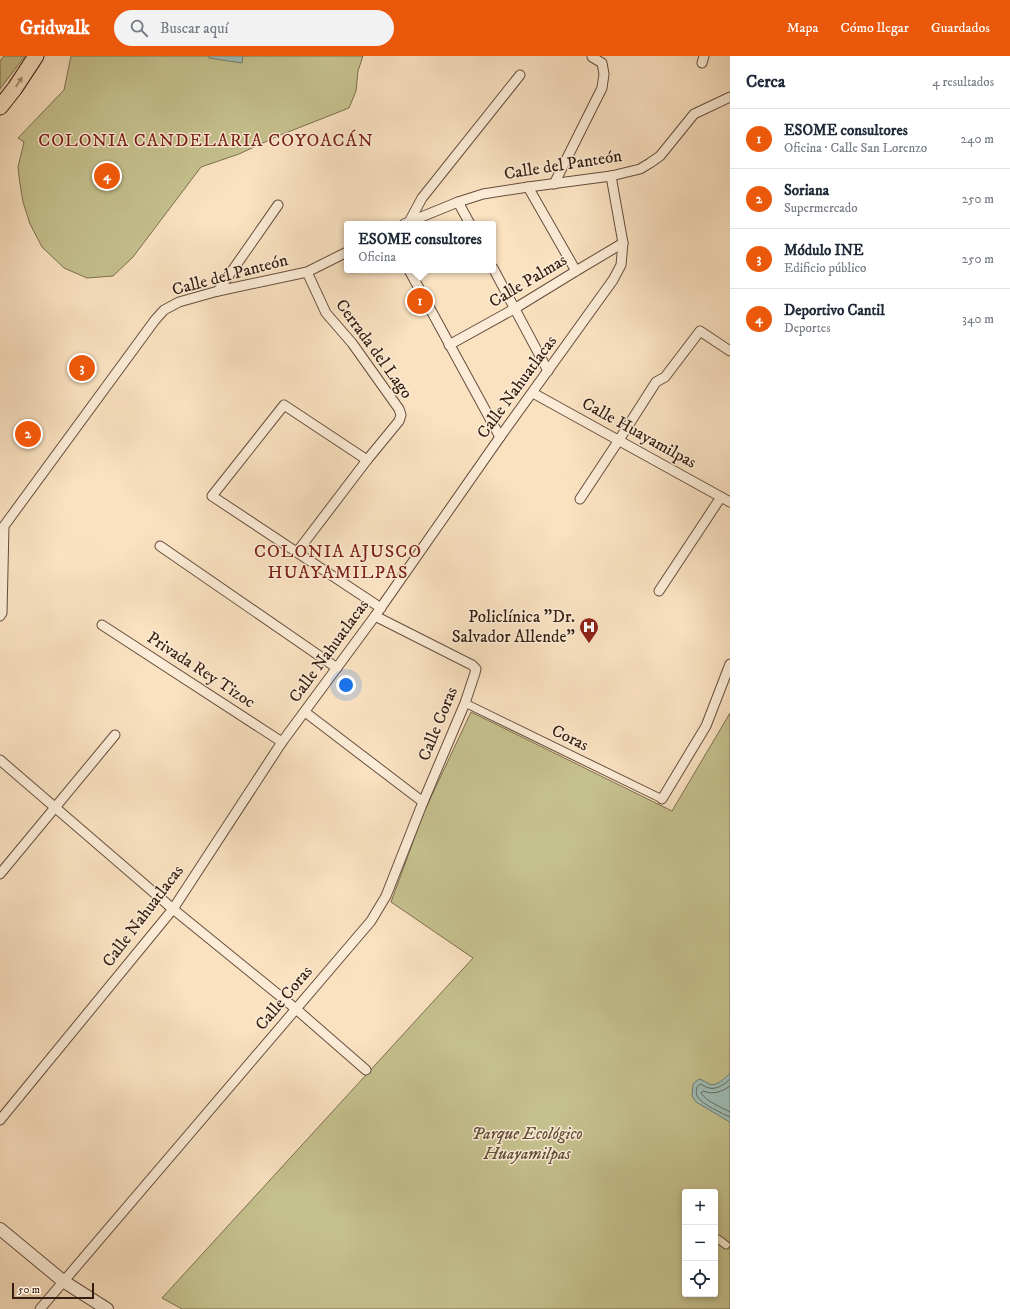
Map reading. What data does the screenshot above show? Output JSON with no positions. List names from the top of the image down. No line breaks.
{"streets":{"street":["Calle del Panteón","Calle Palmas","Cerrada del Lago","Calle Nahuatlacas","Calle Huayamilpas","Privada Rey Tizoc","Calle Coras","Coras"]},"crossings":[["Calle del Panteón","Cerrada del Lago"],["Calle del Panteón","Calle Nahuatlacas"],["Calle Palmas","Calle Nahuatlacas"],["Calle Nahuatlacas","Calle Huayamilpas"],["Calle Nahuatlacas","Privada Rey Tizoc"],["Calle Nahuatlacas","Calle Coras"],["Calle Coras","Coras"]],"districts":["COLONIA CANDELARIA COYOACÁN","COLONIA AJUSCO HUAYAMILPAS"],"parks":["Parque Ecológico Huayamilpas"],"places":{"hospital":["Policlínica \"Dr. Salvador Allende\""]},"scale_bar":"50 m","page":{"header":"Gridwalk","search":"Buscar aquí","nav":["Mapa","Cómo llegar","Guardados"],"heading":["Cerca","4 resultados"],"list":[{"mark":"1","name":"ESOME consultores","note":"Oficina · Calle San Lorenzo","value":"240 m"},{"mark":"2","name":"Soriana","note":"Supermercado","value":"250 m"},{"mark":"3","name":"Módulo INE","note":"Edificio público","value":"250 m"},{"mark":"4","name":"Deportivo Cantil","note":"Deportes","value":"340 m"}],"pins":["4","1","3","2"],"popup":["ESOME consultores","Oficina"],"map_buttons":["+","−"],"scale":"50 m"}}
